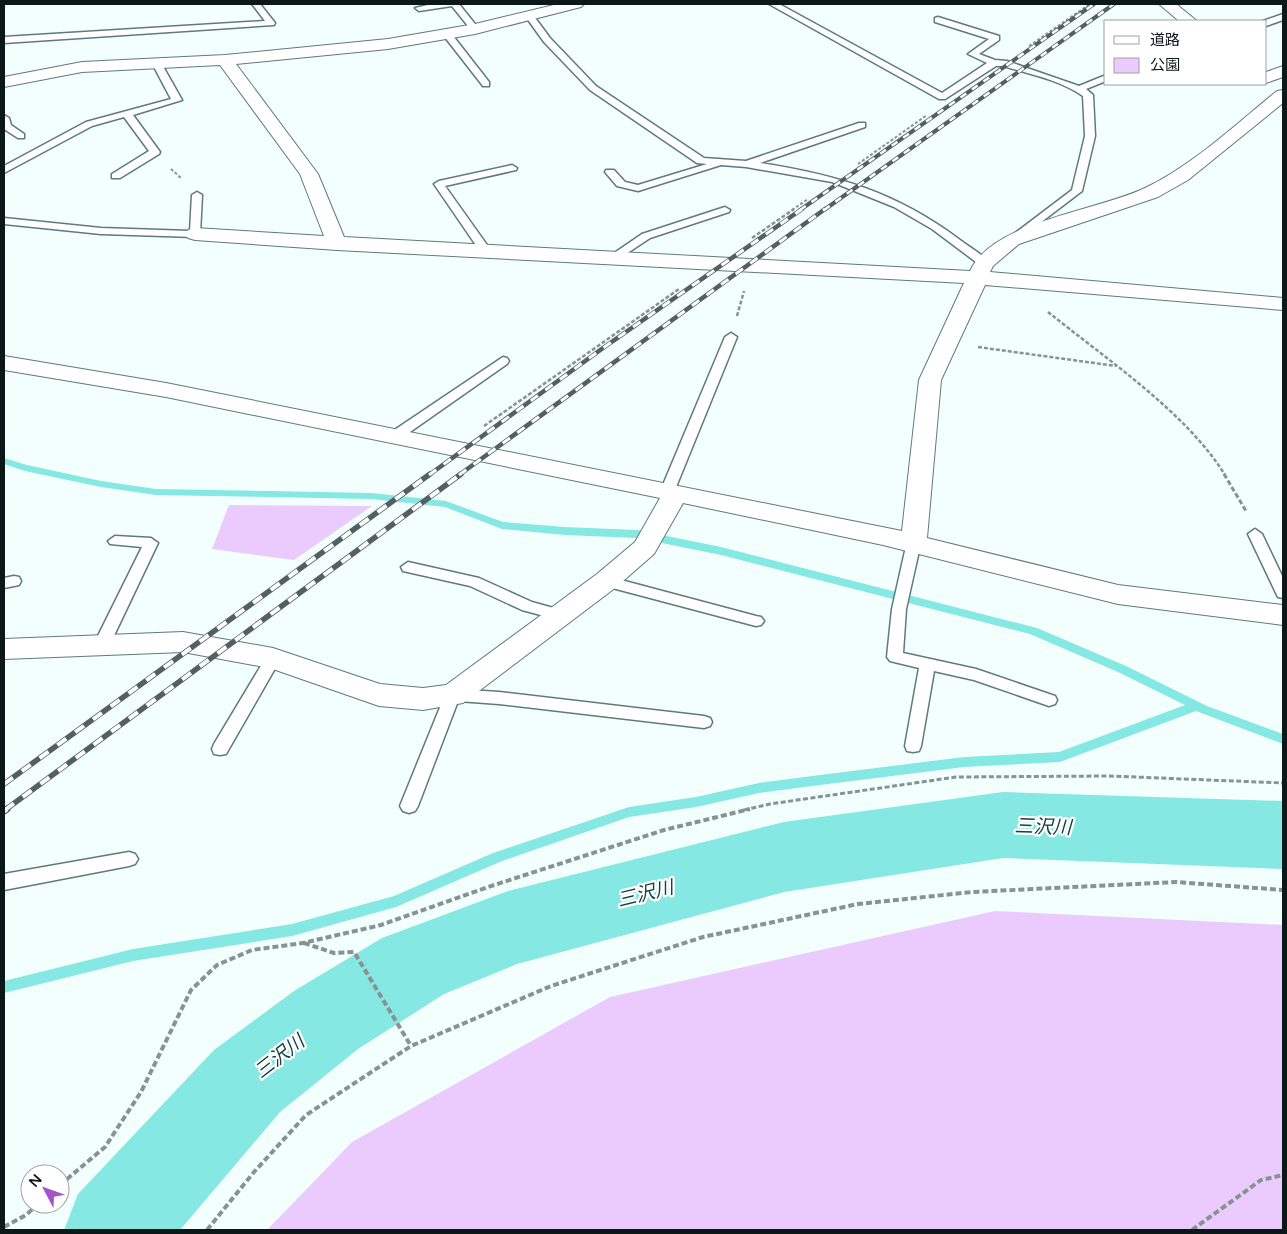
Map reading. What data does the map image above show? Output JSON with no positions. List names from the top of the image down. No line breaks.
{"water":["三沢川"],"legend":["道路","公園"],"north":"top left"}
